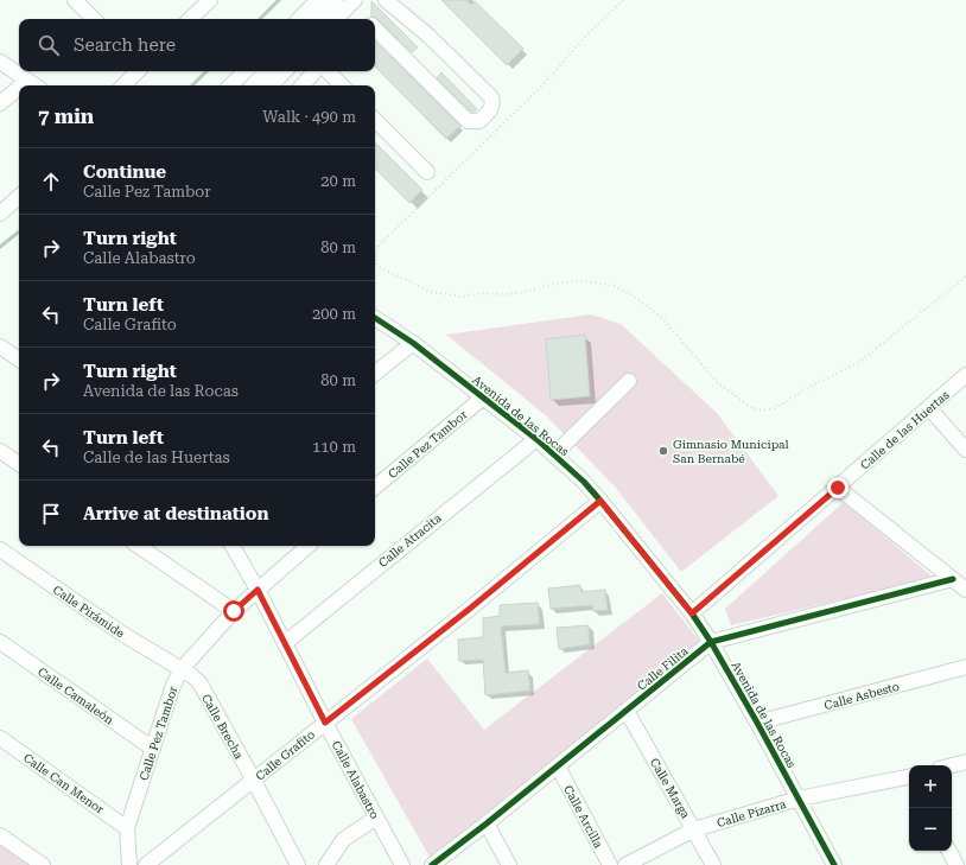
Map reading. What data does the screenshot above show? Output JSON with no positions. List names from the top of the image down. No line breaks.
{"streets":{"street":["Avenida de las Rocas","Calle de las Huertas","Calle Pez Tambor","Calle Atracita","Calle Pirámide","Calle Filita","Calle Camaleón","Calle Asbesto","Calle Brecha","Calle Grafito","Calle Alabastro","Calle Can Menor","Calle Marga","Calle Pizarra","Calle Arcilla"]},"crossings":[["Avenida de las Rocas","Calle de las Huertas"],["Avenida de las Rocas","Calle Pez Tambor"],["Avenida de las Rocas","Calle Atracita"],["Avenida de las Rocas","Calle Filita"],["Avenida de las Rocas","Calle Asbesto"],["Avenida de las Rocas","Calle Grafito"],["Avenida de las Rocas","Calle Pizarra"],["Calle Pez Tambor","Calle Pirámide"],["Calle Pez Tambor","Calle Camaleón"],["Calle Pez Tambor","Calle Brecha"],["Calle Pez Tambor","Calle Alabastro"],["Calle Pez Tambor","Calle Can Menor"],["Calle Atracita","Calle Alabastro"],["Calle Pirámide","Calle Brecha"],["Calle Filita","Calle Marga"],["Calle Filita","Calle Arcilla"],["Calle Brecha","Calle Grafito"],["Calle Grafito","Calle Alabastro"],["Calle Marga","Calle Pizarra"]],"places":["Gimnasio Municipal San Bernabé"],"page":{"search":"Search here","heading":["7 min","Walk · 490 m"],"list":[["Continue","Calle Pez Tambor","20 m"],["Turn right","Calle Alabastro","80 m"],["Turn left","Calle Grafito","200 m"],["Turn right","Avenida de las Rocas","80 m"],["Turn left","Calle de las Huertas","110 m"],"Arrive at destination"],"map_buttons":["+","−"]}}
